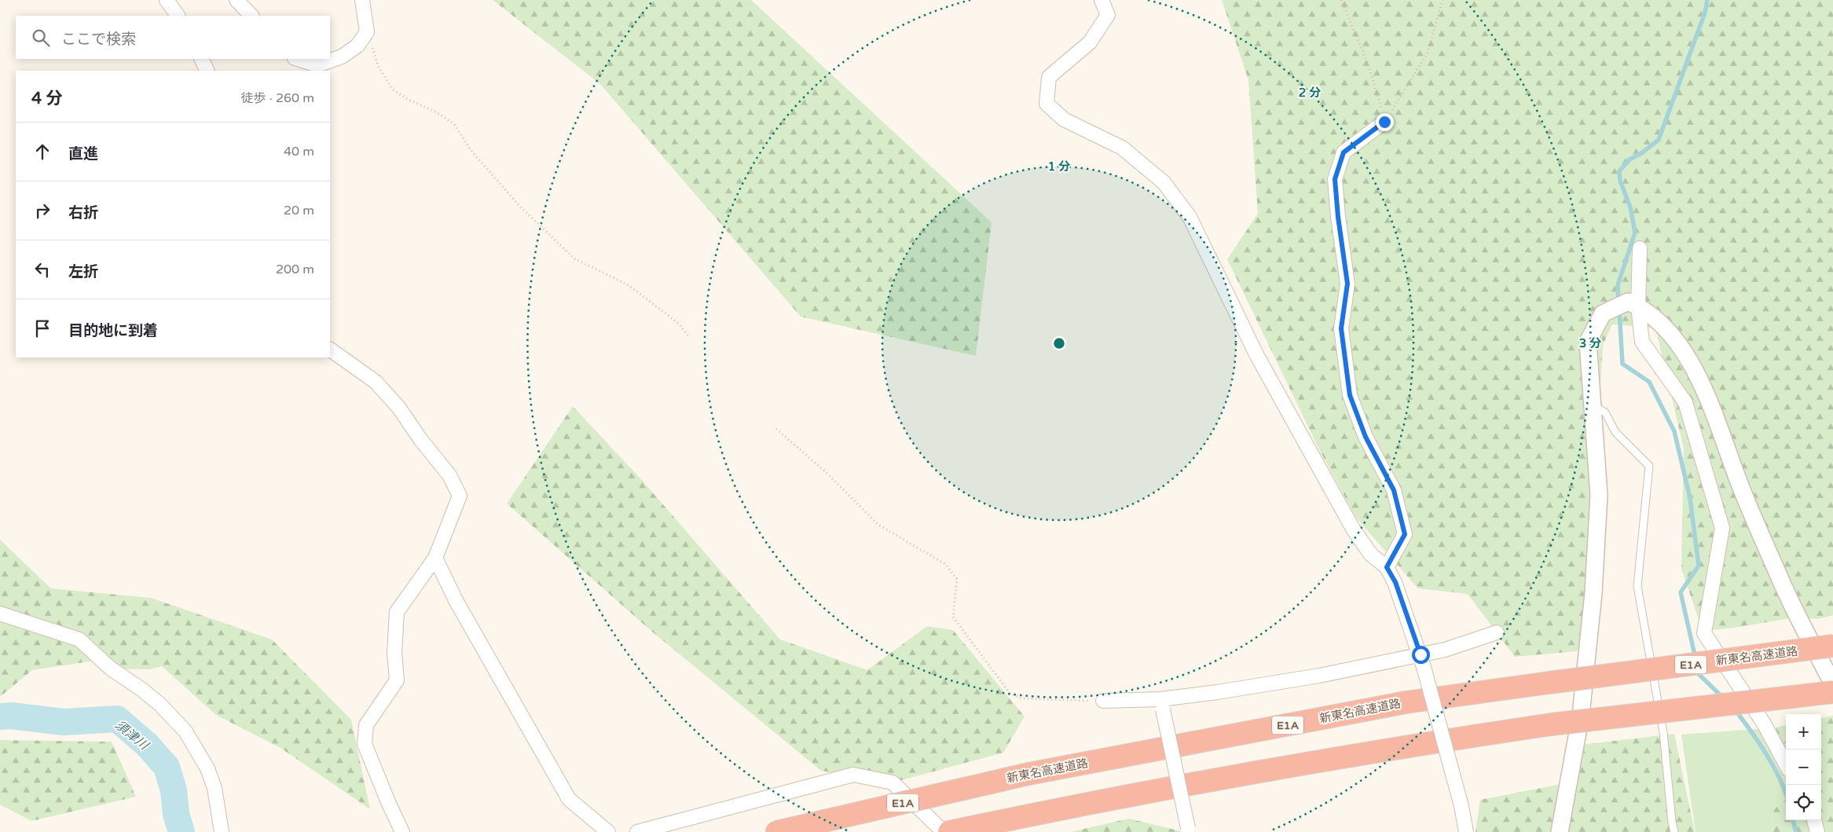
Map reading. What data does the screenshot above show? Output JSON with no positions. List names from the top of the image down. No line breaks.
{"streets":{"highway":["新東名高速道路","E1A"]},"water":["須津川"],"page":{"search":"ここで検索","heading":["4 分","徒歩 · 260 m"],"list":[["直進","40 m"],["右折","20 m"],["左折","200 m"],"目的地に到着"],"map_buttons":["+","−"]},"rings":["2 分","1 分","3 分"]}
